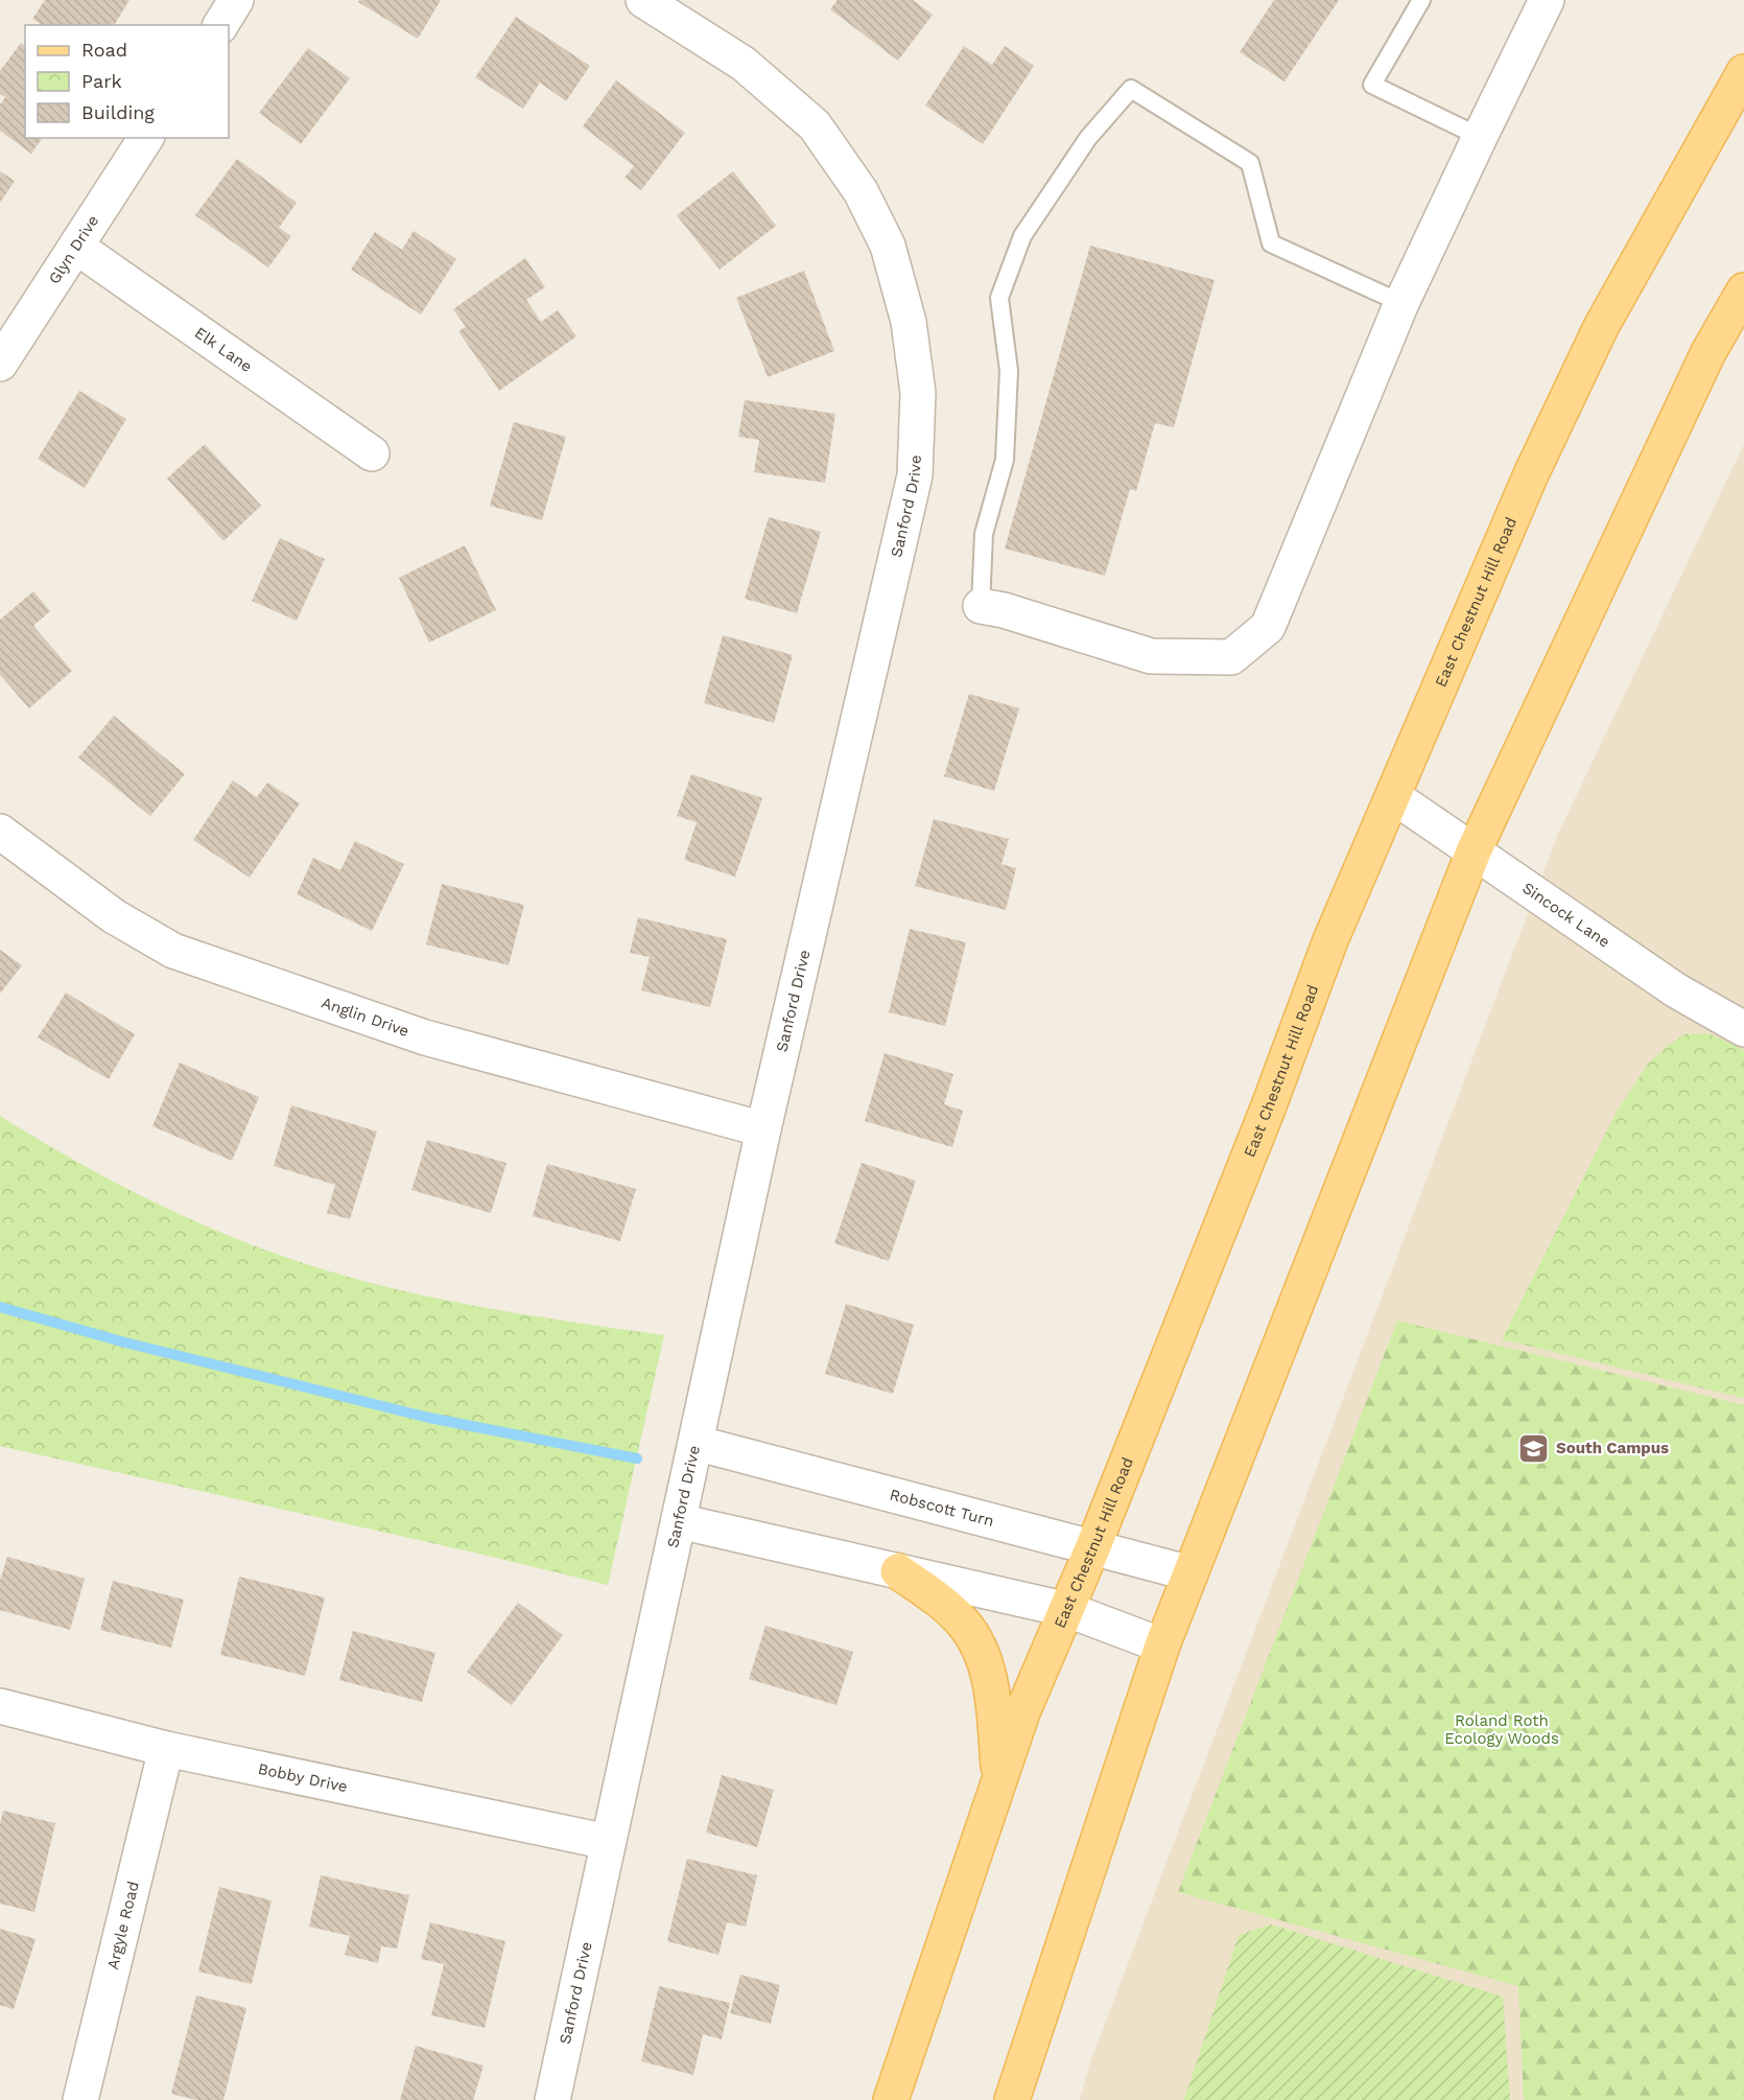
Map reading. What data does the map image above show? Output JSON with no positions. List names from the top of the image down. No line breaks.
{"streets":{"main road":["East Chestnut Hill Road"],"street":["Glyn Drive","Elk Lane","Sanford Drive","Sincock Lane","Anglin Drive","Robscott Turn","Bobby Drive","Argyle Road"]},"crossings":[["Glyn Drive","Elk Lane"],["Sanford Drive","Anglin Drive"],["Sanford Drive","Robscott Turn"],["Sanford Drive","Bobby Drive"],["East Chestnut Hill Road","Sincock Lane"],["East Chestnut Hill Road","Robscott Turn"],["Bobby Drive","Argyle Road"]],"parks":["Roland Roth Ecology Woods"],"places":{"school or university":["South Campus"]},"legend":["Road","Park","Building"]}
